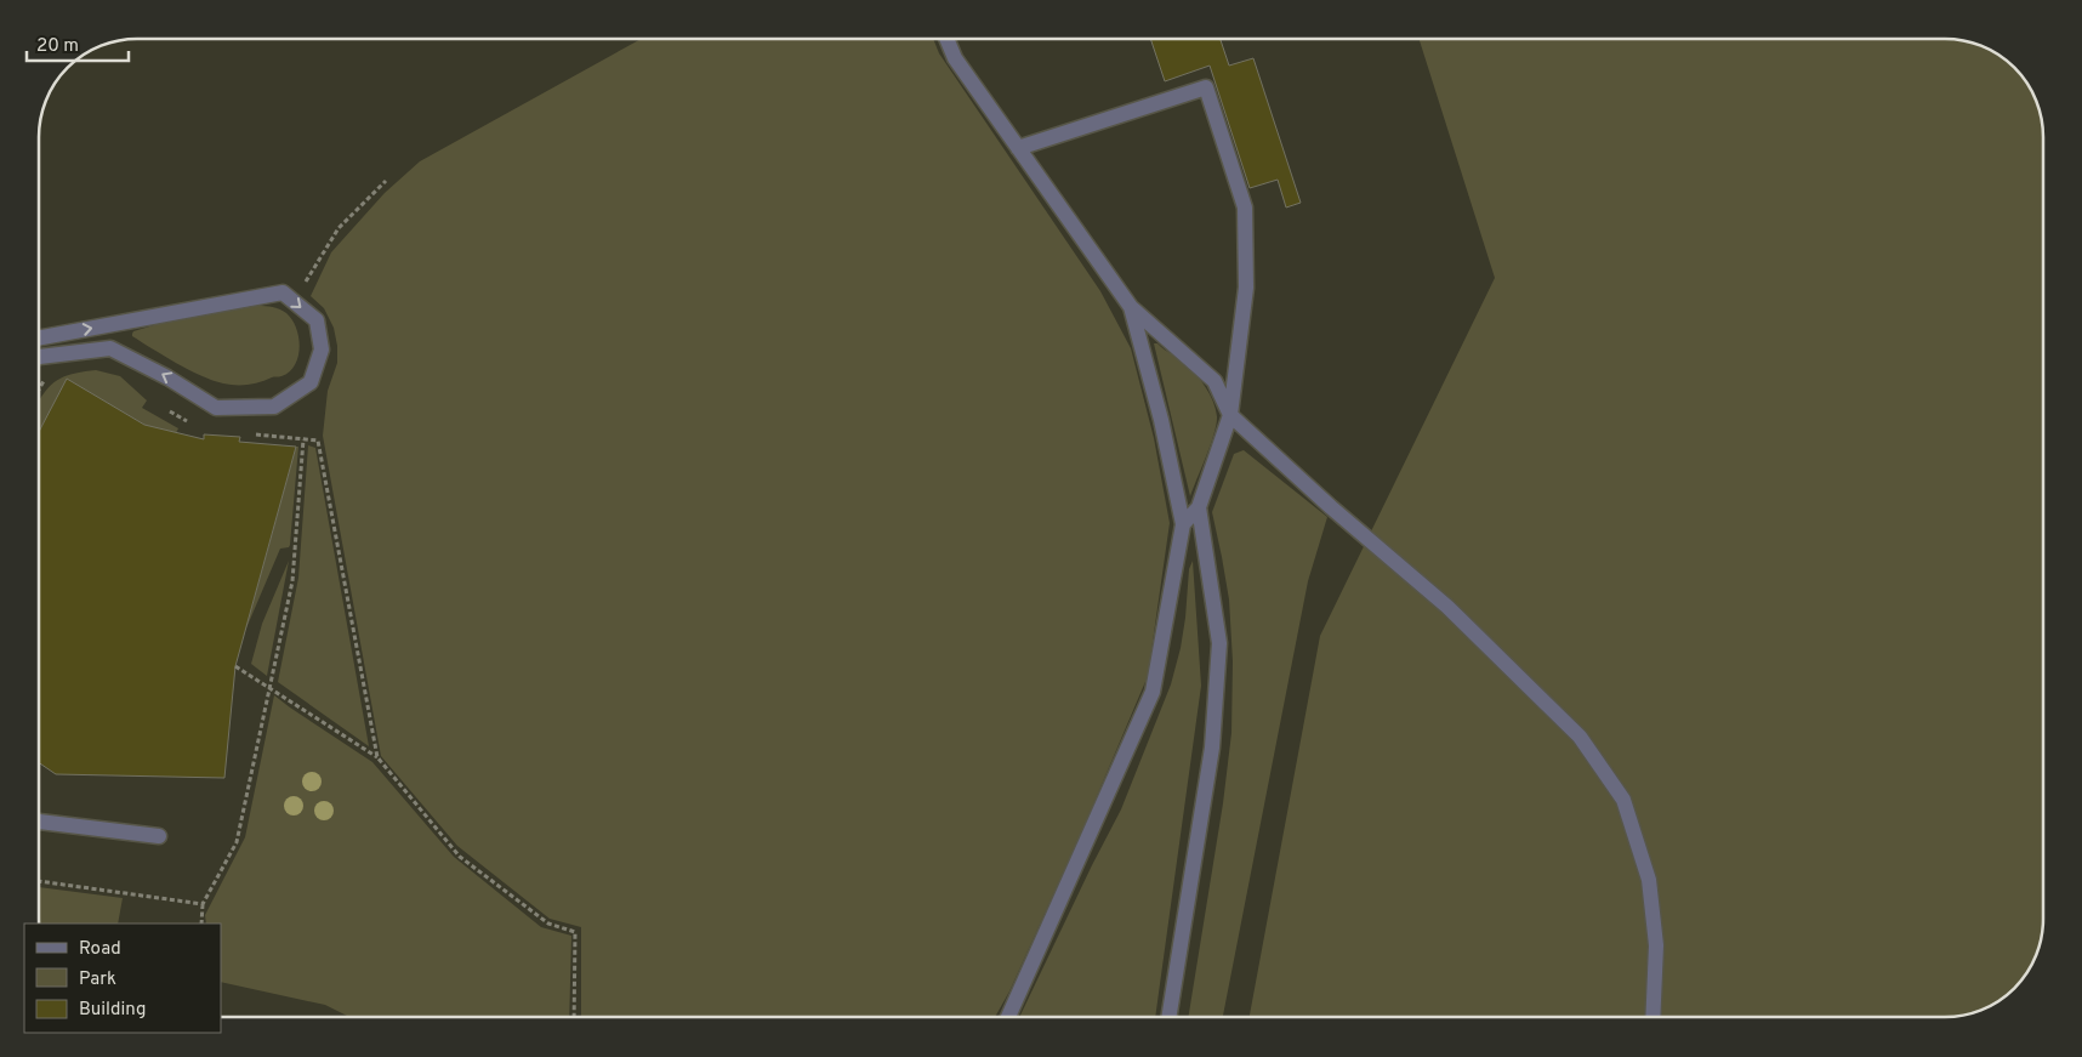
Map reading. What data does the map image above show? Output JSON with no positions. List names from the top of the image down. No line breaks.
{"legend":["Road","Park","Building"],"scale_bar":"20 m"}
